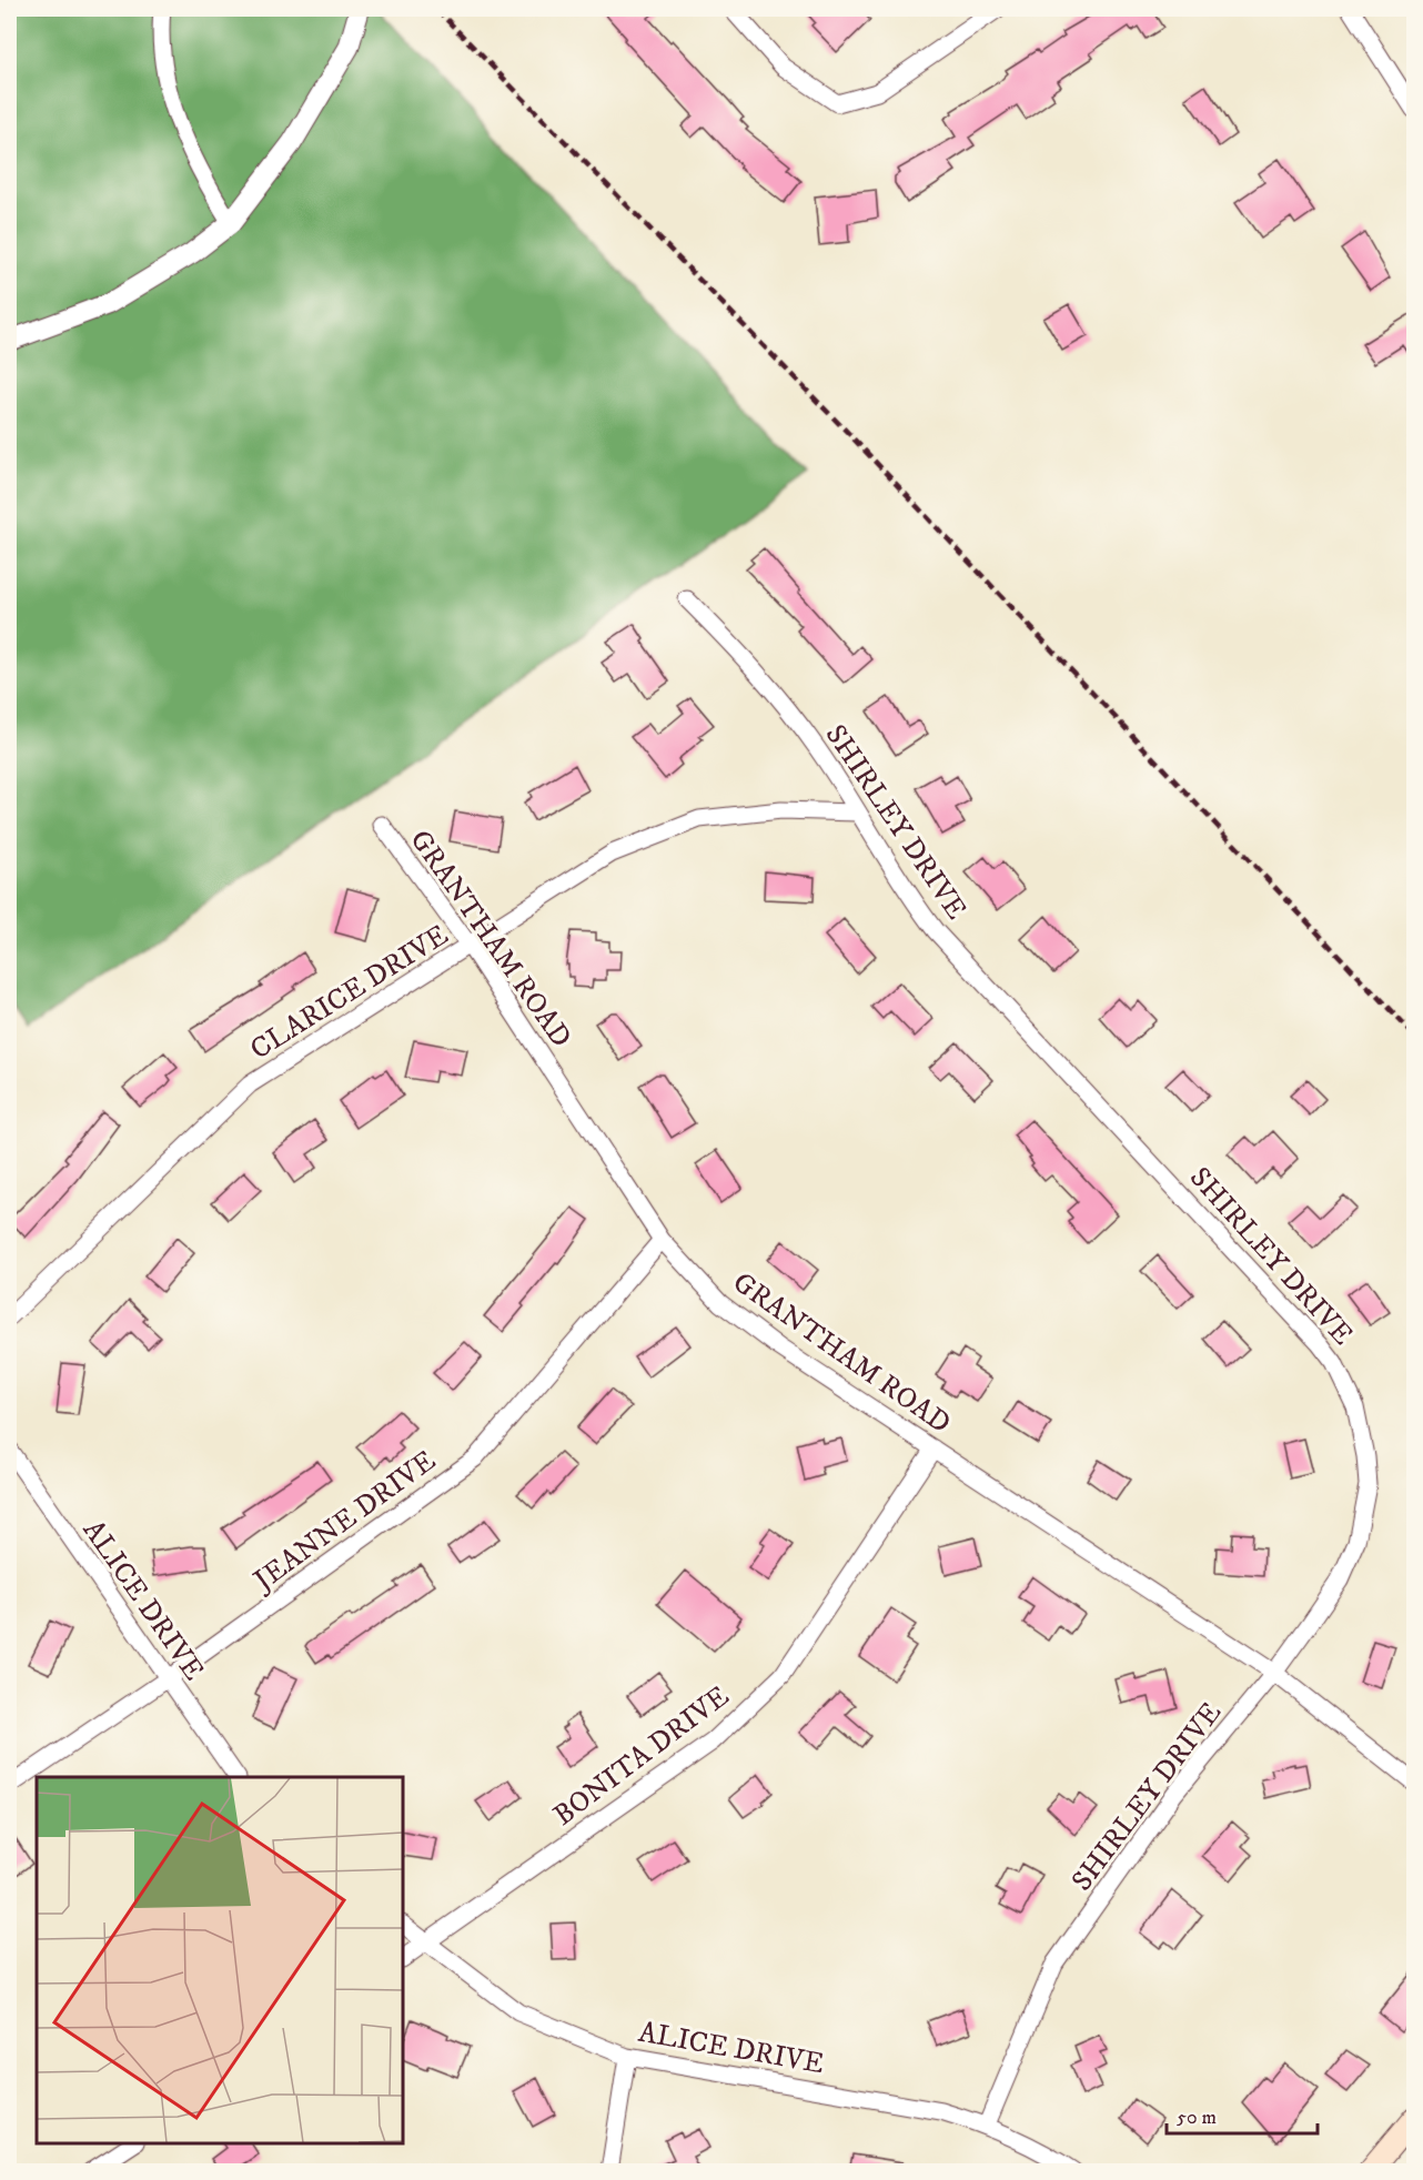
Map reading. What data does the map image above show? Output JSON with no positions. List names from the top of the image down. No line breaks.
{"streets":{"street":["SHIRLEY DRIVE","GRANTHAM ROAD","CLARICE DRIVE","JEANNE DRIVE","ALICE DRIVE","BONITA DRIVE"]},"crossings":[["SHIRLEY DRIVE","GRANTHAM ROAD"],["SHIRLEY DRIVE","CLARICE DRIVE"],["SHIRLEY DRIVE","ALICE DRIVE"],["GRANTHAM ROAD","CLARICE DRIVE"],["GRANTHAM ROAD","JEANNE DRIVE"],["GRANTHAM ROAD","BONITA DRIVE"],["JEANNE DRIVE","ALICE DRIVE"],["ALICE DRIVE","BONITA DRIVE"]],"scale_bar":"50 m"}
